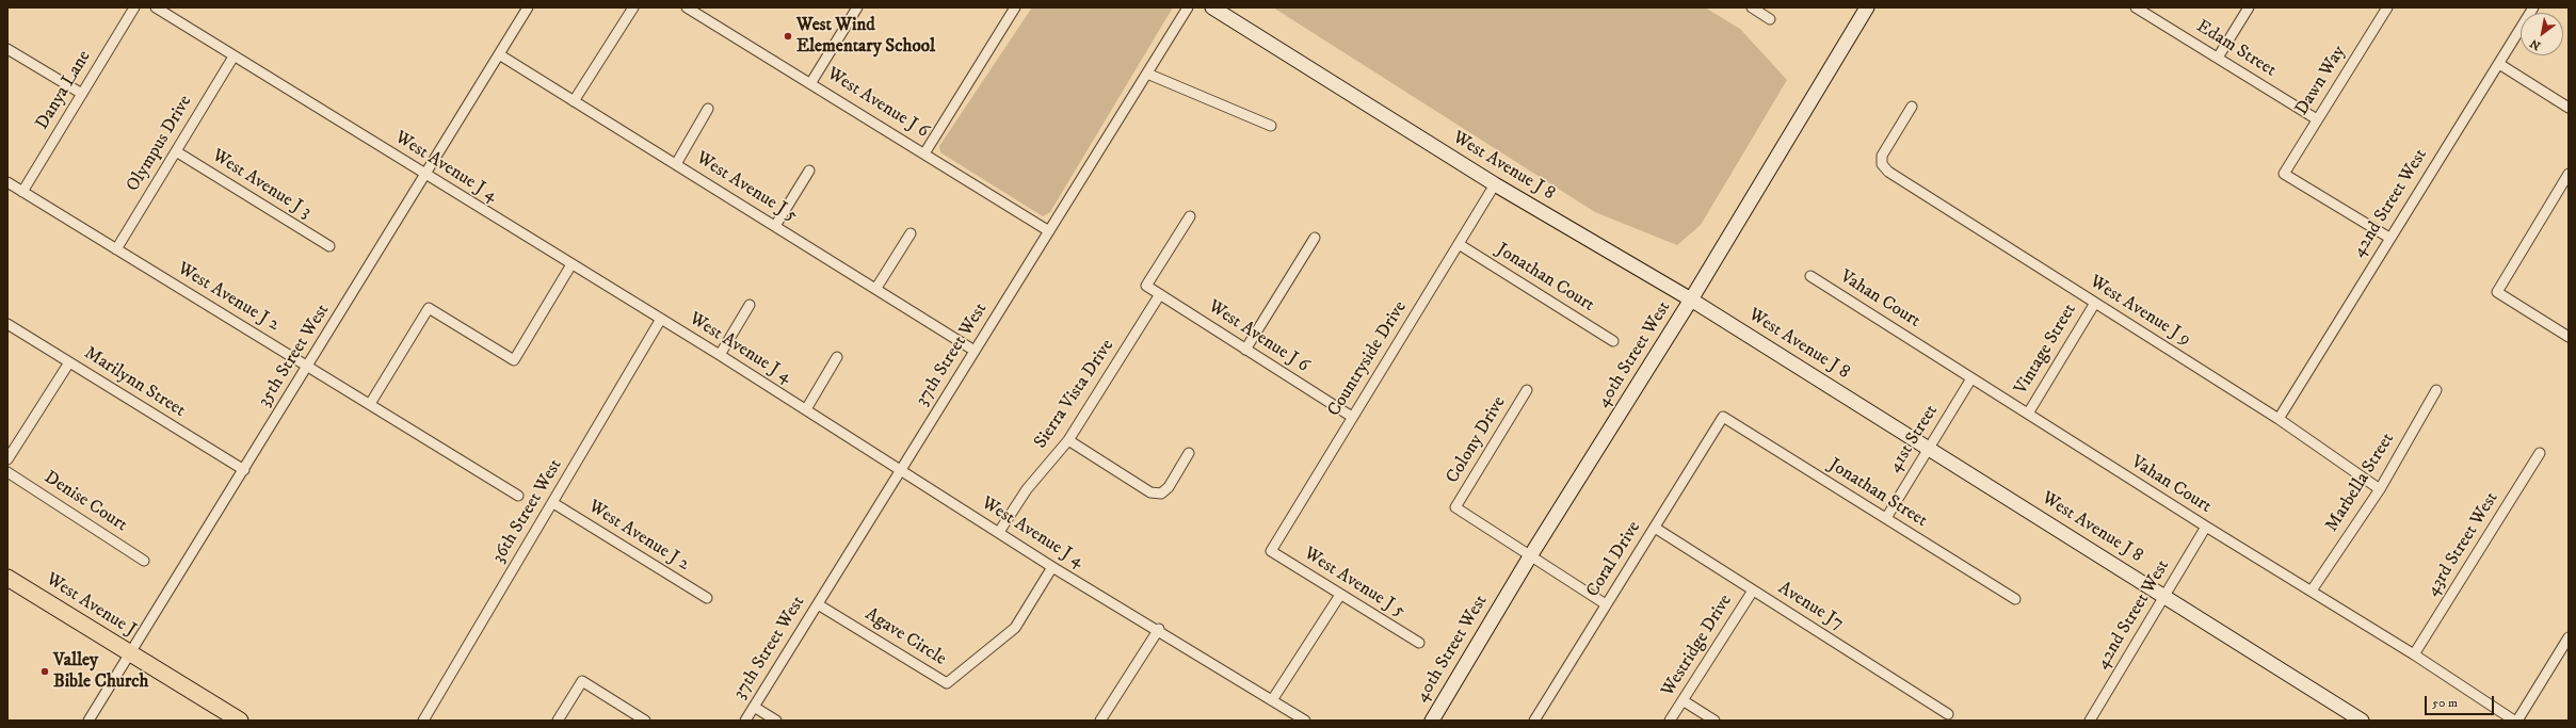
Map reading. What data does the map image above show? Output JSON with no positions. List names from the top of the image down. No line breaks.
{"streets":{"main road":["West Avenue J"],"street":["Edam Street","Dawn Way","Danya Lane","West Avenue J 6","Olympus Drive","West Avenue J 8","West Avenue J 4","West Avenue J 3","West Avenue J 5","42nd Street West","Jonathan Court","West Avenue J 2","Vahan Court","West Avenue J 9","Vintage Street","37th Street West","40th Street West","35th Street West","Countryside Drive","Marilynn Street","Sierra Vista Drive","41st Street","Colony Drive","Marbella Street","Jonathan Street","Denise Court","36th Street West","43rd Street West","Coral Drive","Avenue J7","Agave Circle","Westridge Drive"]},"crossings":[["Edam Street","Dawn Way"],["Dawn Way","42nd Street West"],["Danya Lane","West Avenue J 2"],["West Avenue J 6","37th Street West"],["West Avenue J 6","Countryside Drive"],["West Avenue J 6","Sierra Vista Drive"],["Olympus Drive","West Avenue J 4"],["Olympus Drive","West Avenue J 3"],["Olympus Drive","West Avenue J 2"],["West Avenue J 8","42nd Street West"],["West Avenue J 8","40th Street West"],["West Avenue J 8","Countryside Drive"],["West Avenue J 8","41st Street"],["West Avenue J 4","37th Street West"],["West Avenue J 4","35th Street West"],["West Avenue J 4","Sierra Vista Drive"],["West Avenue J 4","36th Street West"],["West Avenue J 4","Agave Circle"],["West Avenue J 5","37th Street West"],["West Avenue J 5","35th Street West"],["West Avenue J 5","Countryside Drive"],["42nd Street West","Vahan Court"],["42nd Street West","West Avenue J 9"],["Jonathan Court","Countryside Drive"],["West Avenue J 2","35th Street West"],["West Avenue J 2","36th Street West"],["Vahan Court","Vintage Street"],["Vahan Court","41st Street"],["Vahan Court","Marbella Street"],["Vahan Court","43rd Street West"],["West Avenue J 9","Vintage Street"],["West Avenue J 9","Marbella Street"],["37th Street West","Agave Circle"],["40th Street West","Colony Drive"],["35th Street West","Marilynn Street"],["35th Street West","West Avenue J"],["41st Street","Jonathan Street"],["Jonathan Street","Coral Drive"],["Coral Drive","Avenue J7"],["Avenue J7","Westridge Drive"]],"places":["West Wind Elementary School","Valley Bible Church"],"scale_bar":"50 m","north":"bottom left"}
